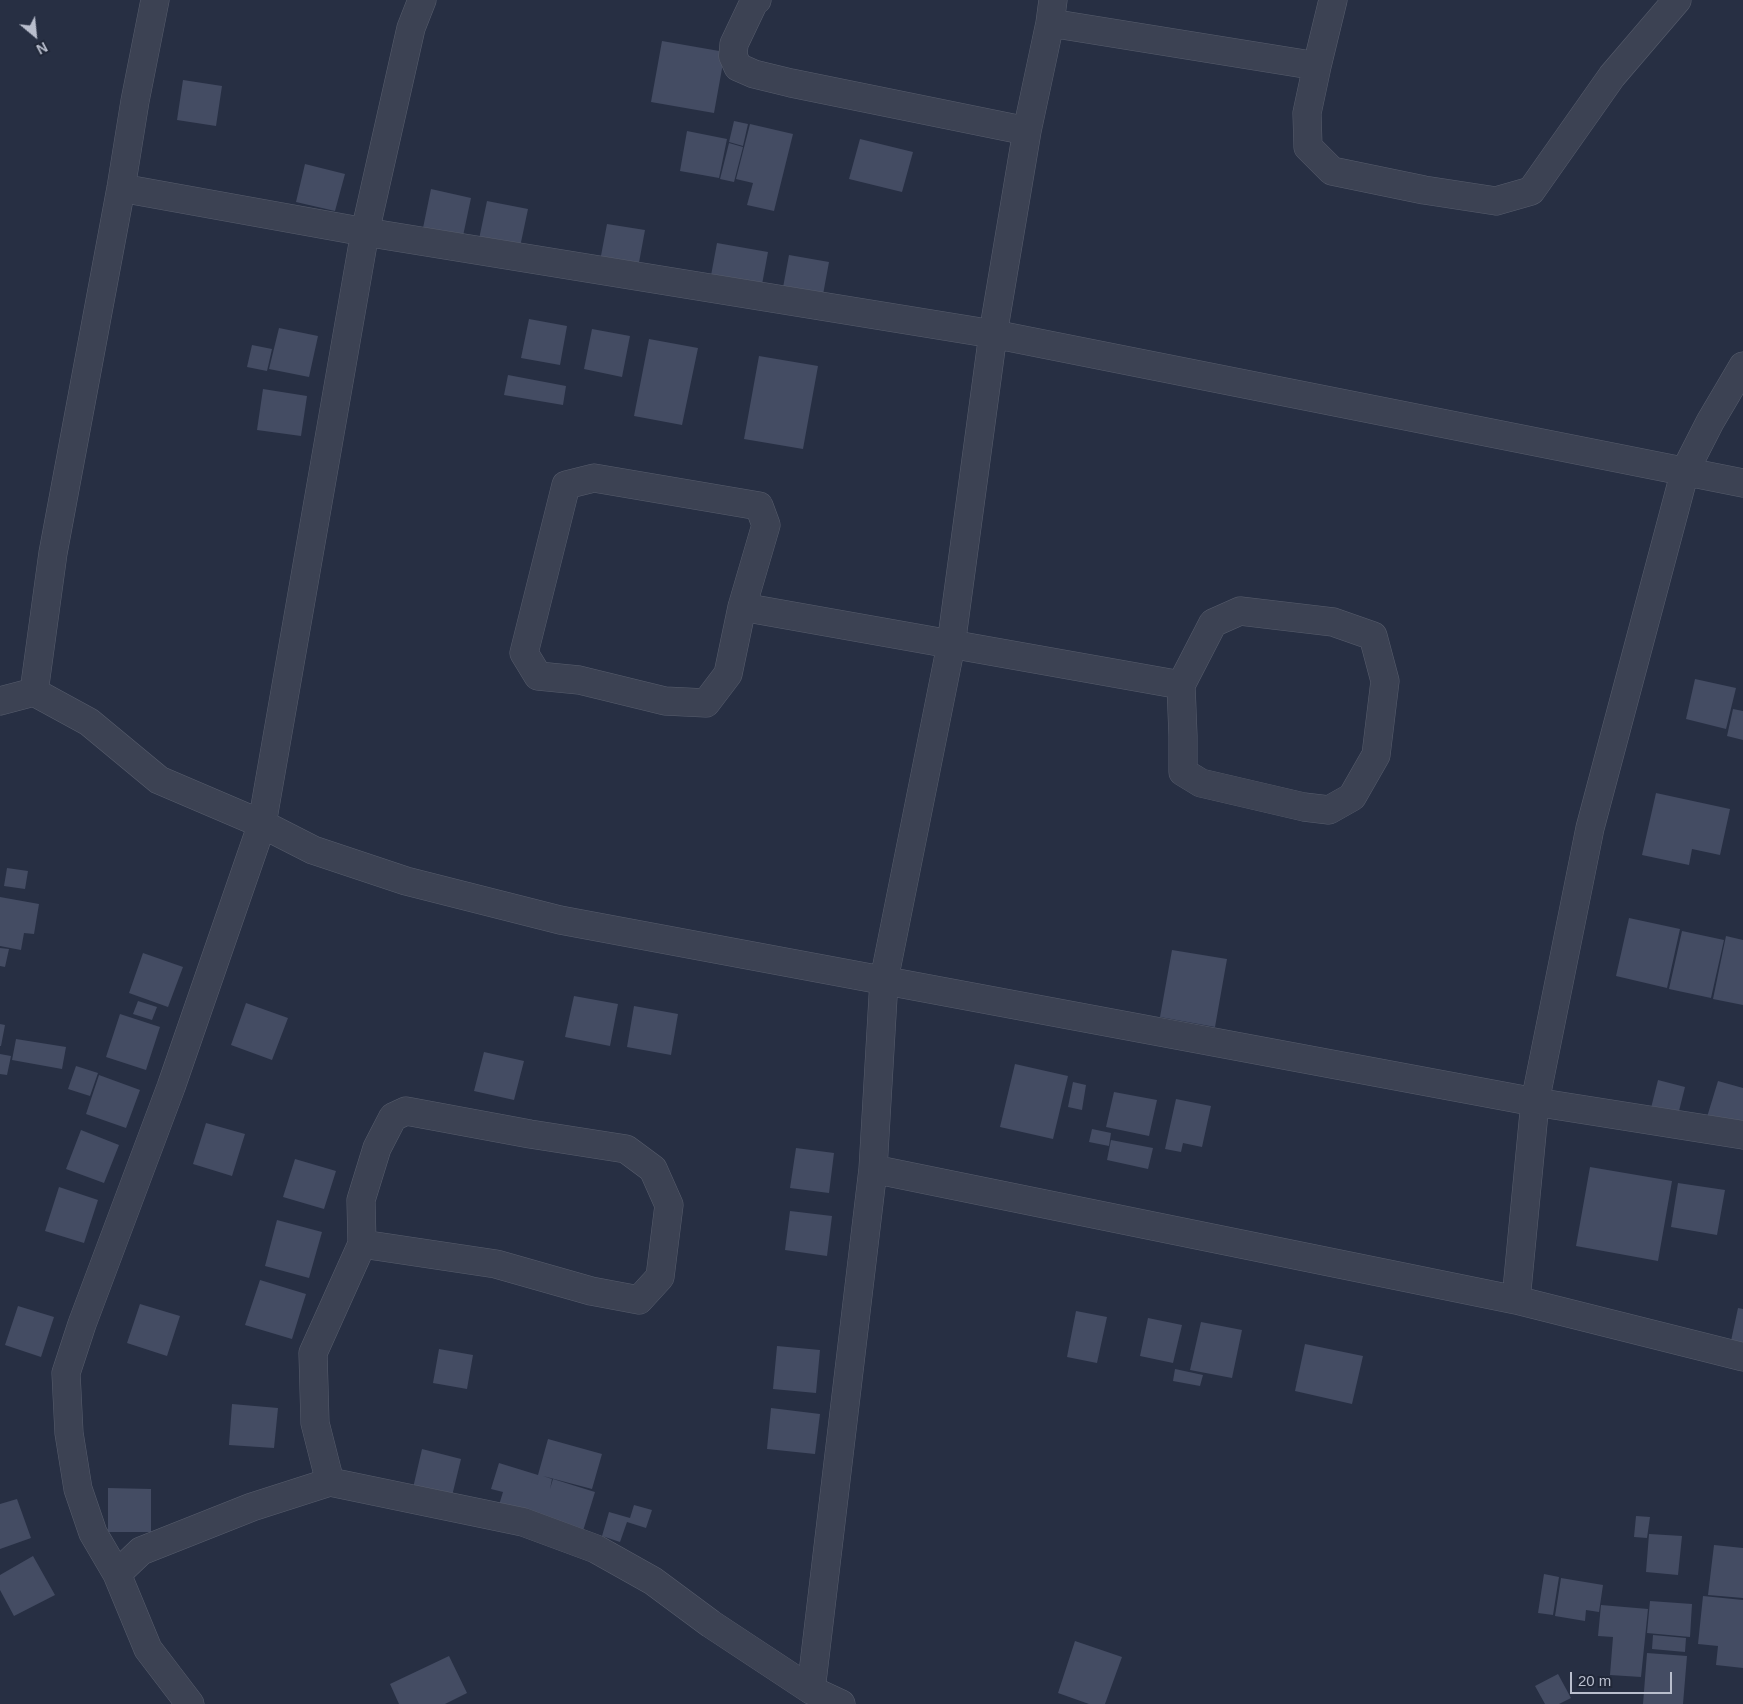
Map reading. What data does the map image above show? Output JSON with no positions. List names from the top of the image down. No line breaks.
{"scale_bar":"20 m","north":"bottom right"}
